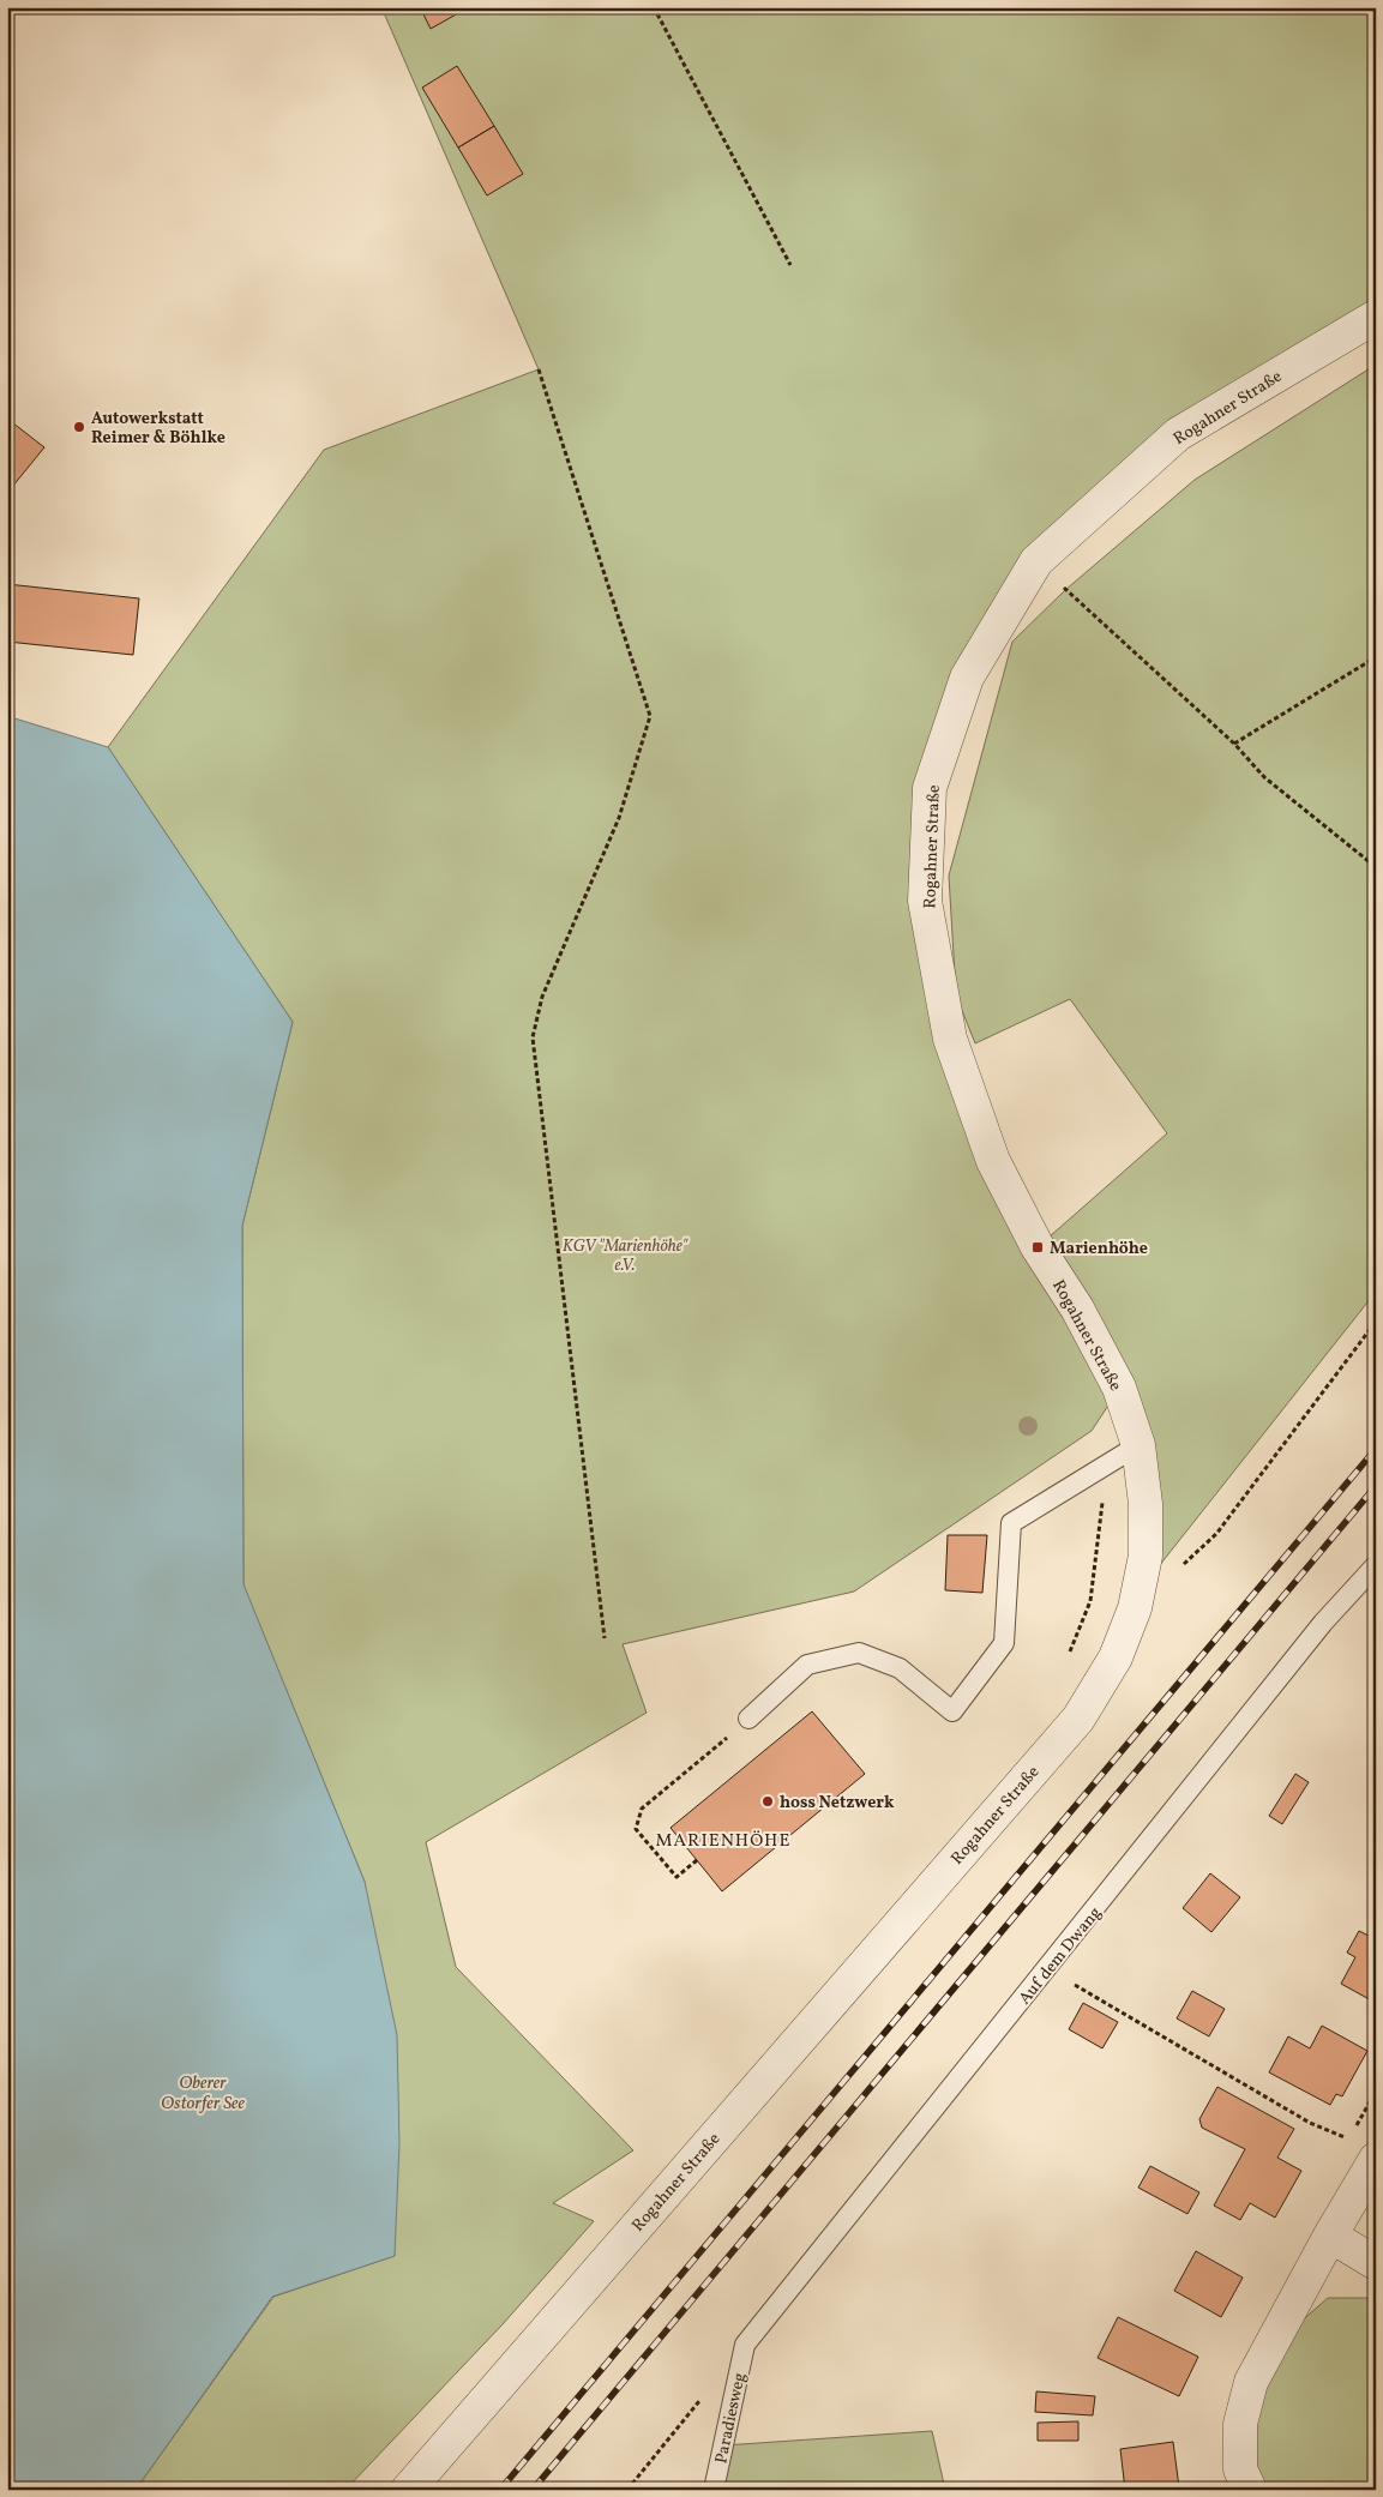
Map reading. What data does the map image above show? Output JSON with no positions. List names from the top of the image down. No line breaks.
{"streets":{"street":["Rogahner Straße"],"lane":["Auf dem Dwang","Paradiesweg"]},"crossings":[["Auf dem Dwang","Paradiesweg"]],"districts":["MARIENHÖHE"],"water":["Oberer Ostorfer See"],"parks":["KGV \"Marienhöhe\" e.V."],"places":{"other":["Autowerkstatt Reimer & Böhlke","hoss Netzwerk"],"transit":["Marienhöhe"]}}
